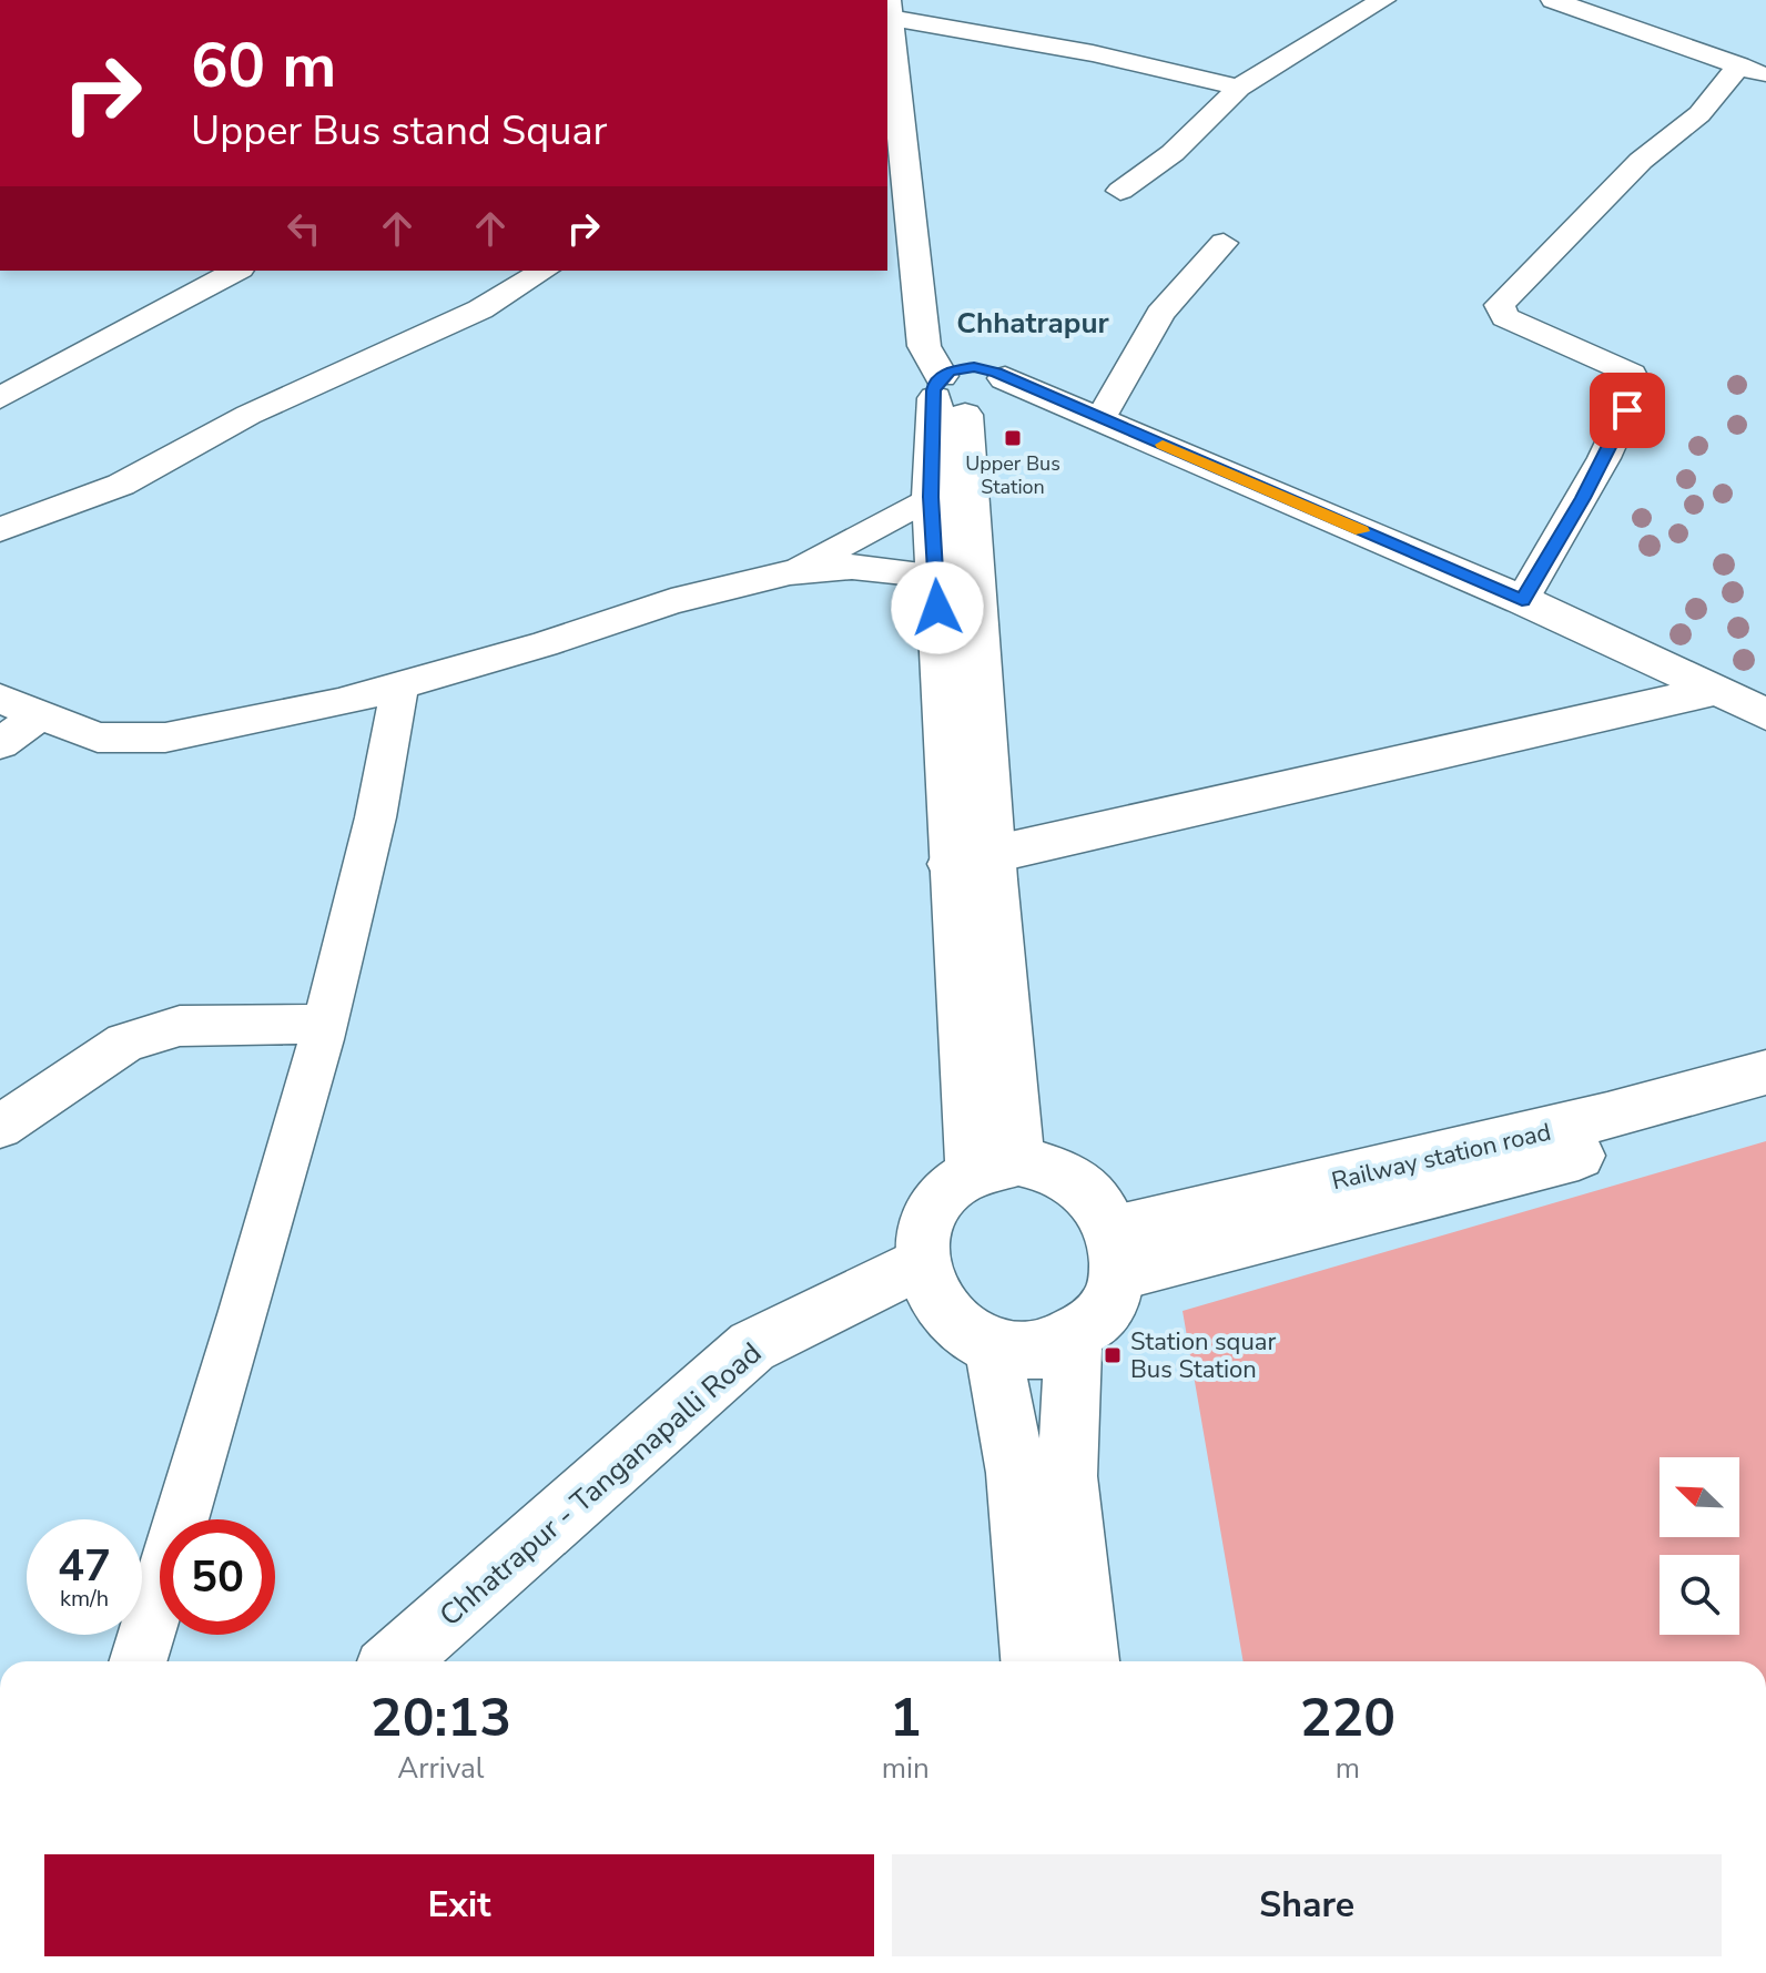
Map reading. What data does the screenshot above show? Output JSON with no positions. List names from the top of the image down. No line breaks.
{"streets":{"main road":["Railway station road","Chhatrapur - Tanganapalli Road"]},"crossings":[["Railway station road","Chhatrapur - Tanganapalli Road"]],"districts":["Chhatrapur"],"places":{"transit":["Upper Bus Station","Station squar Bus Station"]},"north":"top left","page":{"turn":["60 m","Upper Bus stand Squar"],"speed":"47 km/h","limit":"50","eta":["20:13","Arrival","1","min","220","m"],"buttons":["Exit","Share"]}}
